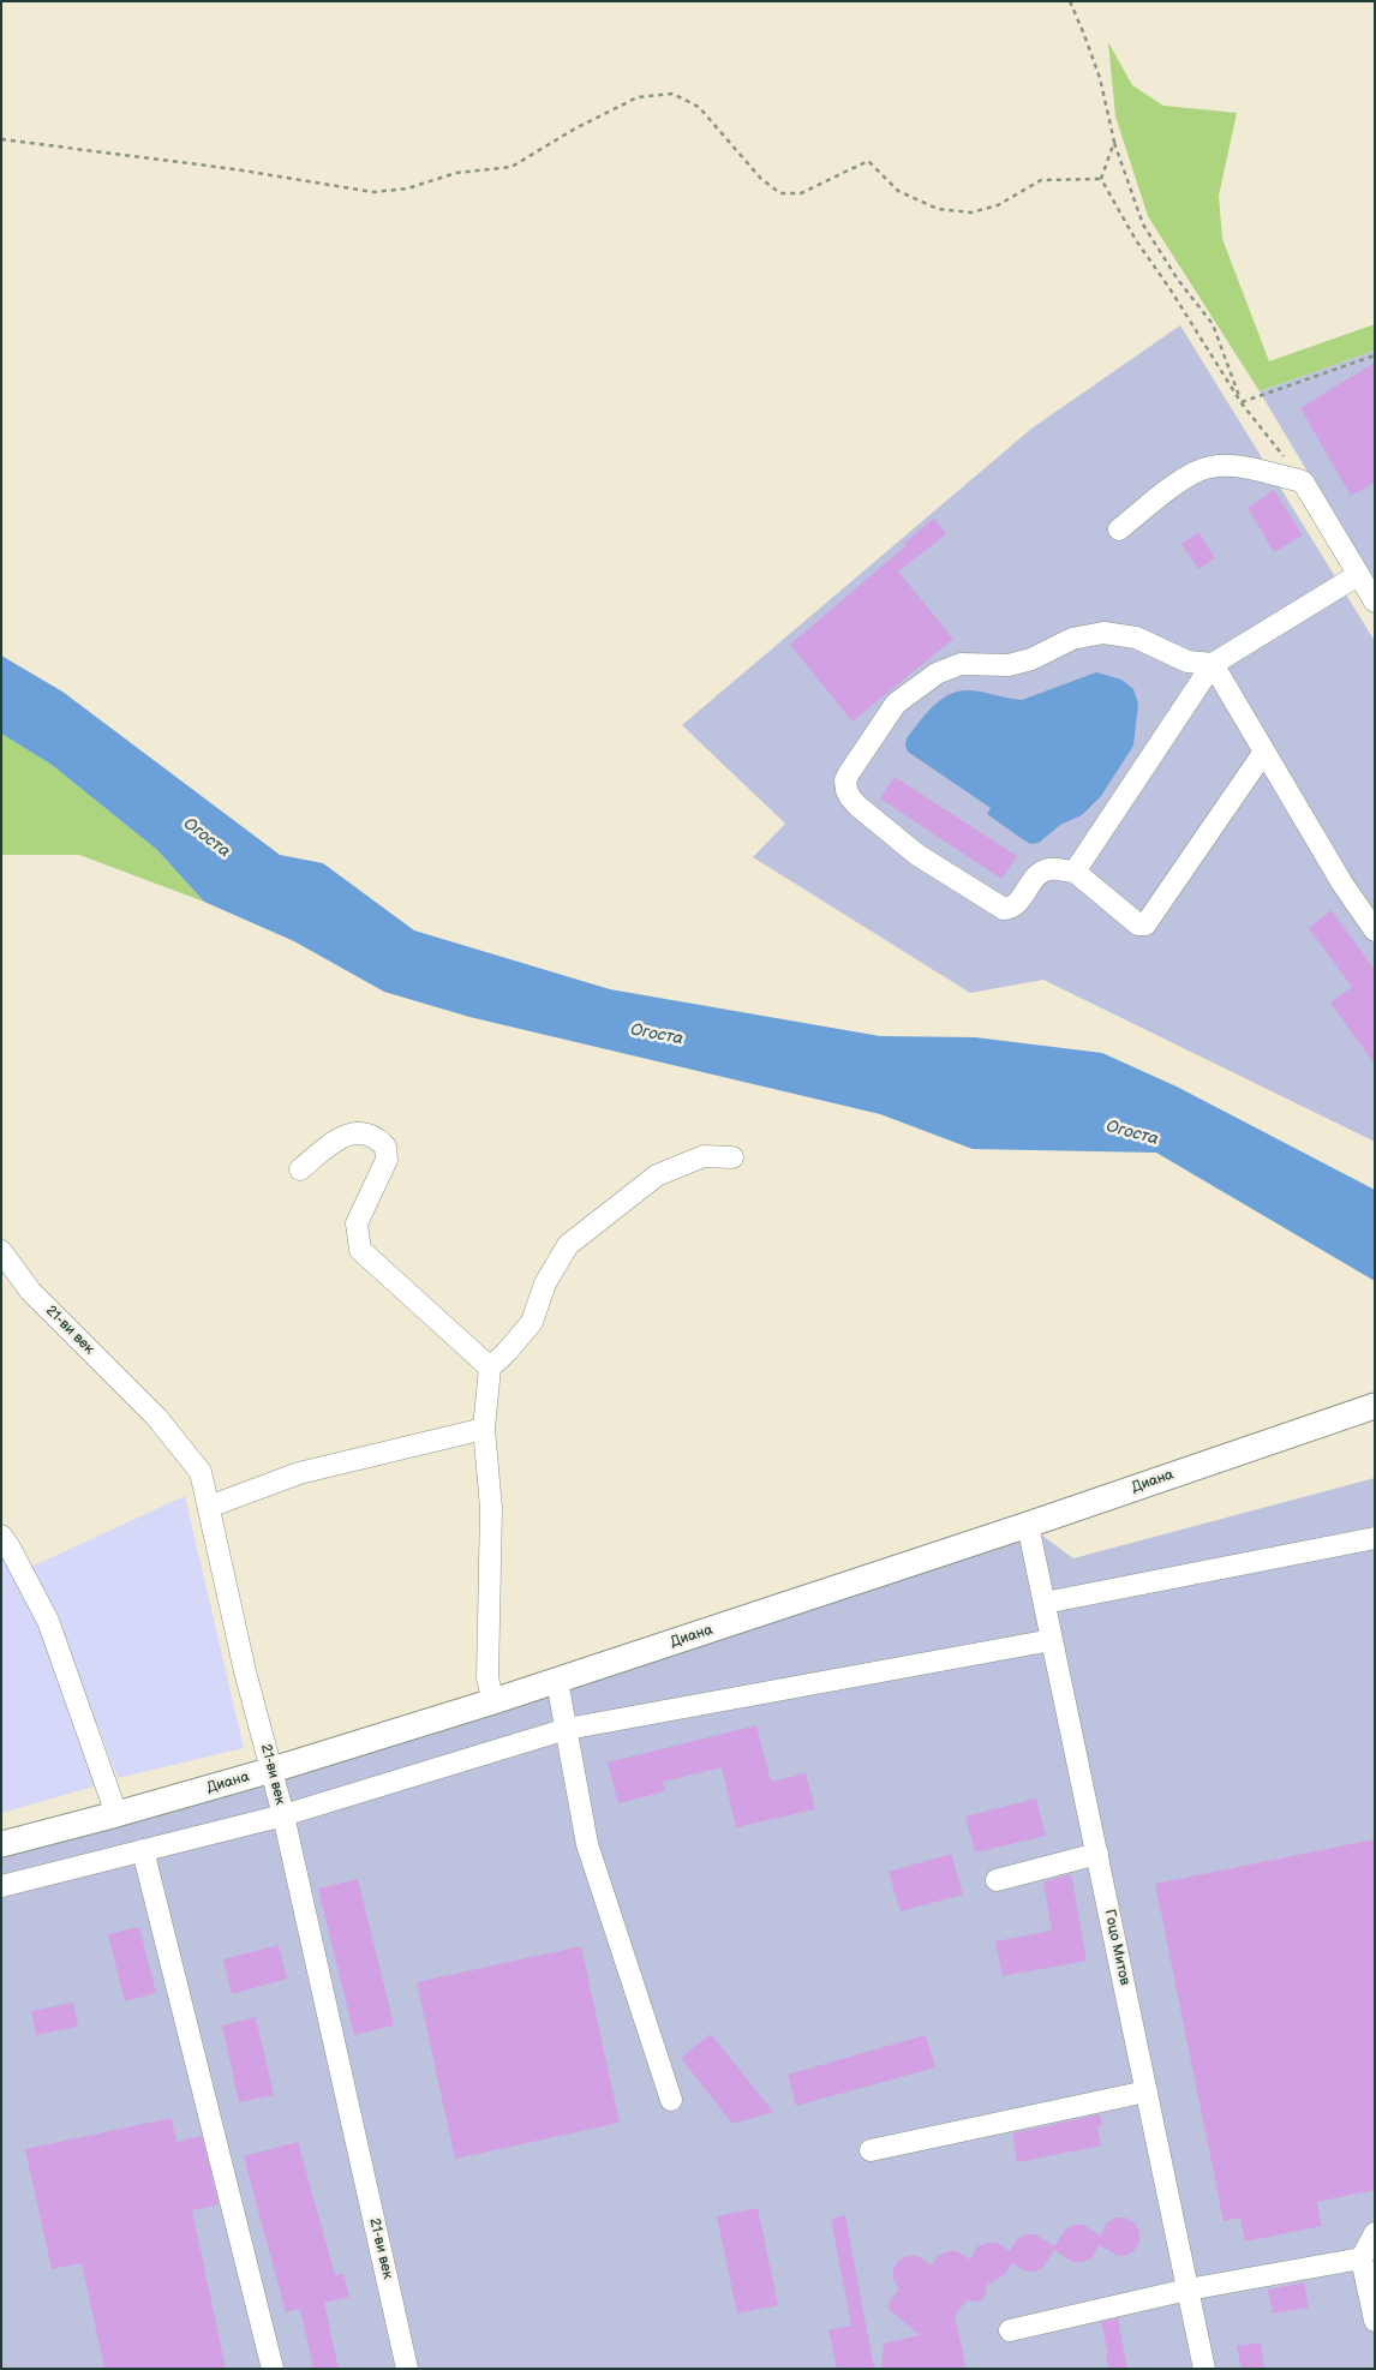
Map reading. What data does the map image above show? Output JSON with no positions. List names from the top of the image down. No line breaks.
{"streets":{"main road":["Диана"],"street":["21-ви век","Гоцо Митов"]},"crossings":[["21-ви век","Диана"],["Диана","Гоцо Митов"]],"water":["Огоста"]}
